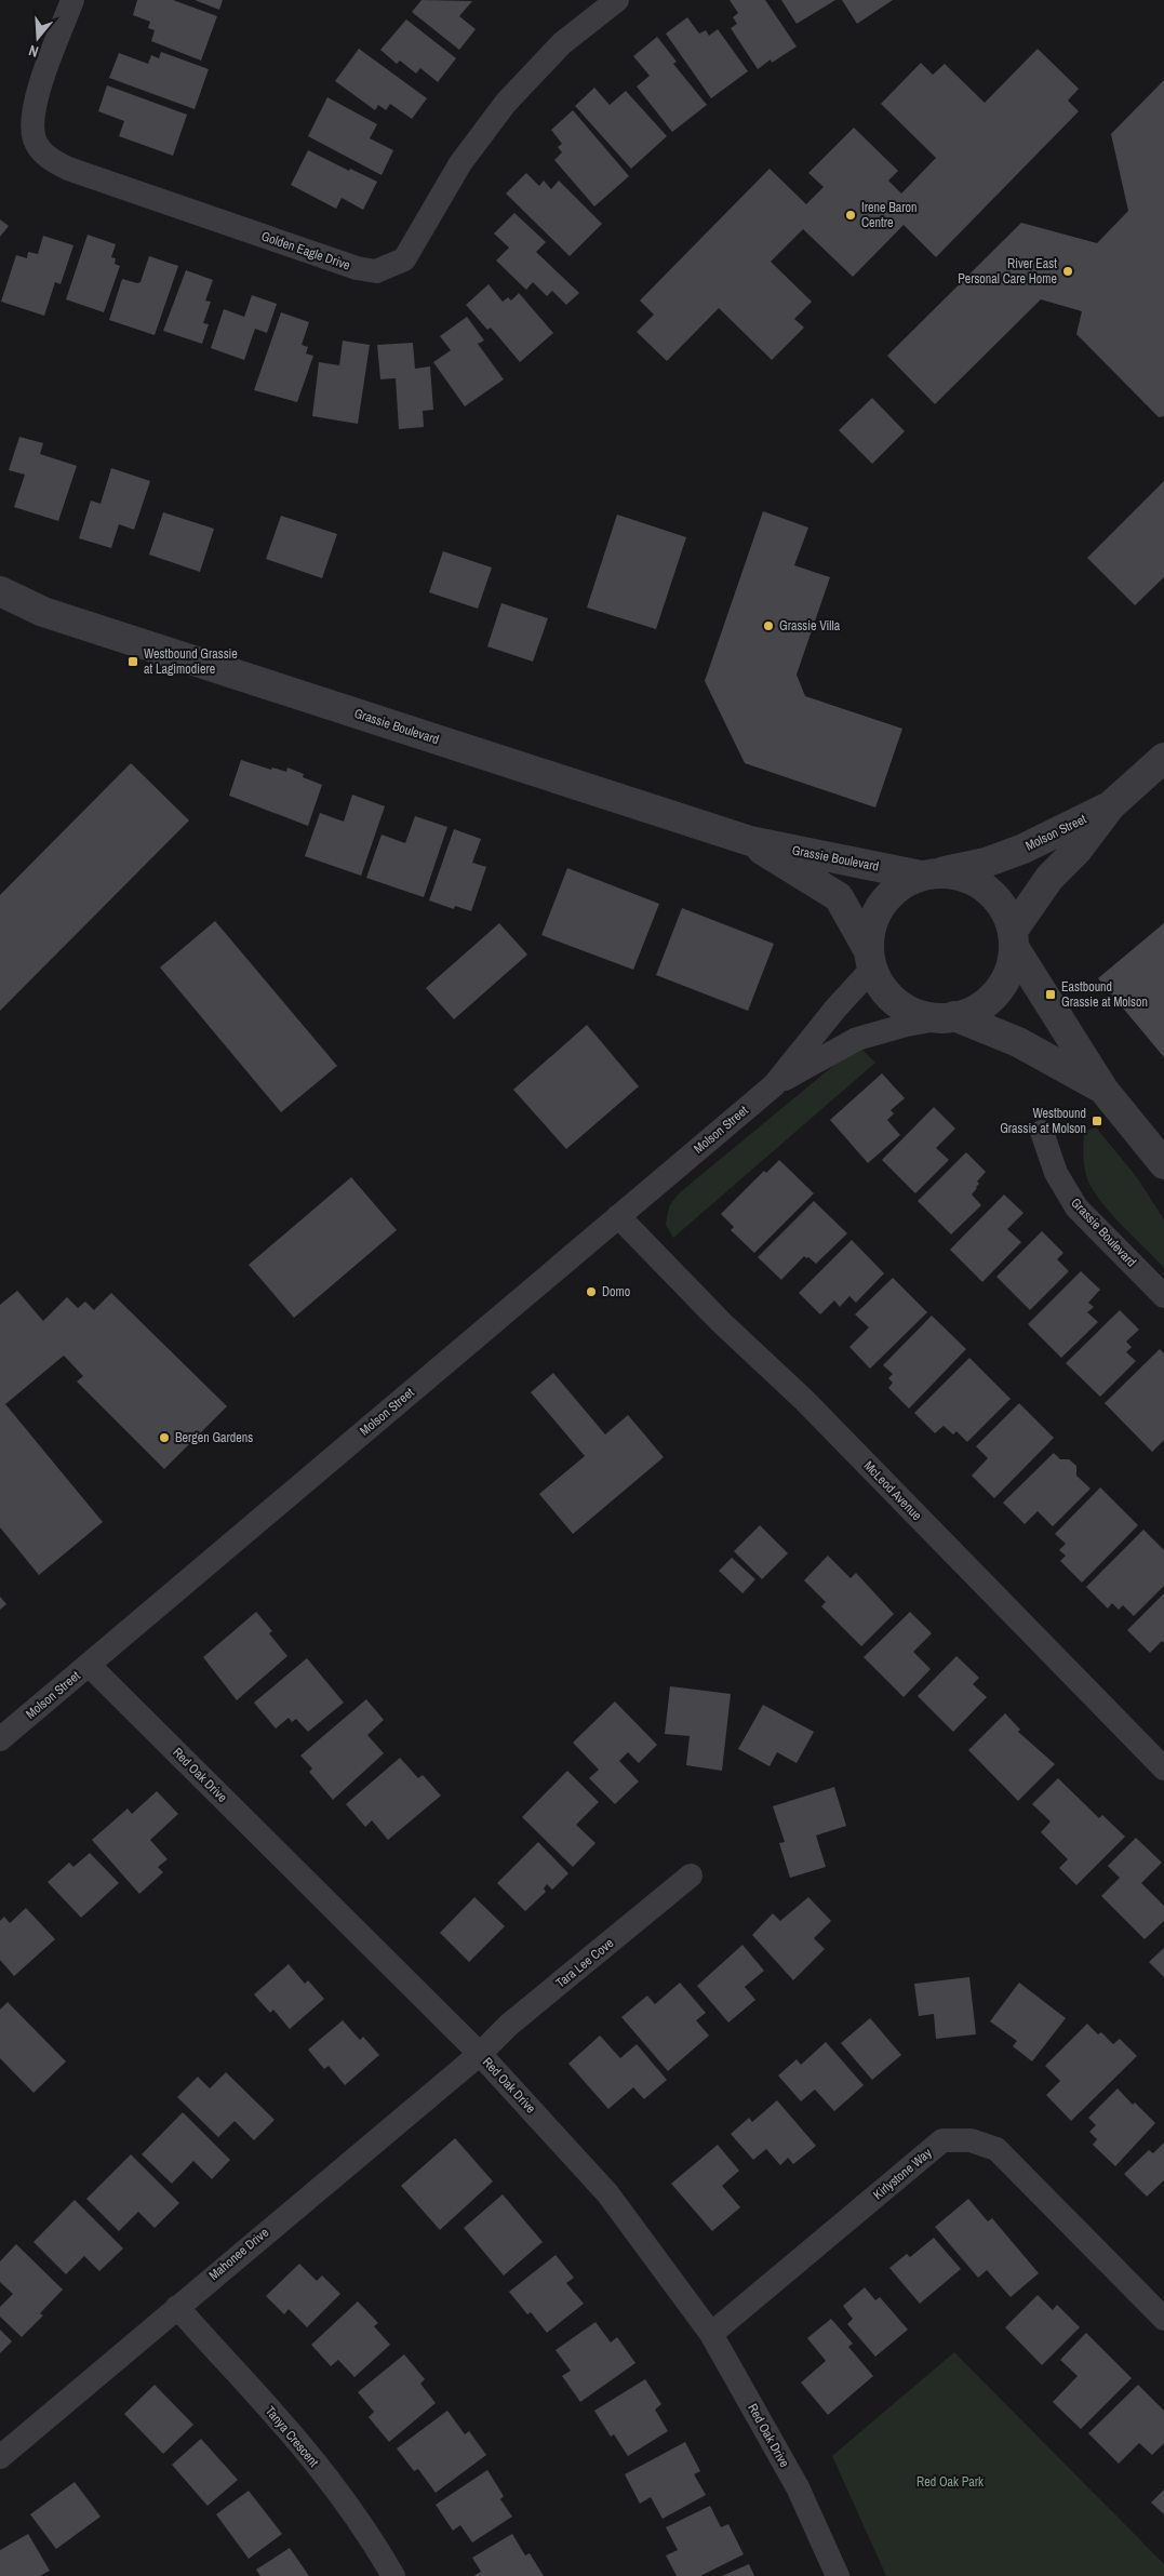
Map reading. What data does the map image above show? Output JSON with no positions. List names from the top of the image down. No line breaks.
{"streets":{"street":["Golden Eagle Drive","Grassie Boulevard","Molson Street","McLeod Avenue","Red Oak Drive","Tara Lee Cove","Kirlystone Way","Mahonee Drive","Tanya Crescent"]},"crossings":[["Grassie Boulevard","Molson Street"],["Molson Street","McLeod Avenue"],["Molson Street","Red Oak Drive"],["Red Oak Drive","Tara Lee Cove"],["Red Oak Drive","Kirlystone Way"],["Red Oak Drive","Mahonee Drive"],["Tara Lee Cove","Mahonee Drive"],["Mahonee Drive","Tanya Crescent"]],"parks":["Red Oak Park"],"places":{"other":["Irene Baron Centre","River East Personal Care Home","Grassie Villa","Domo","Bergen Gardens"],"transit":["Westbound Grassie at Lagimodiere","Eastbound Grassie at Molson","Westbound Grassie at Molson"]},"north":"bottom"}
